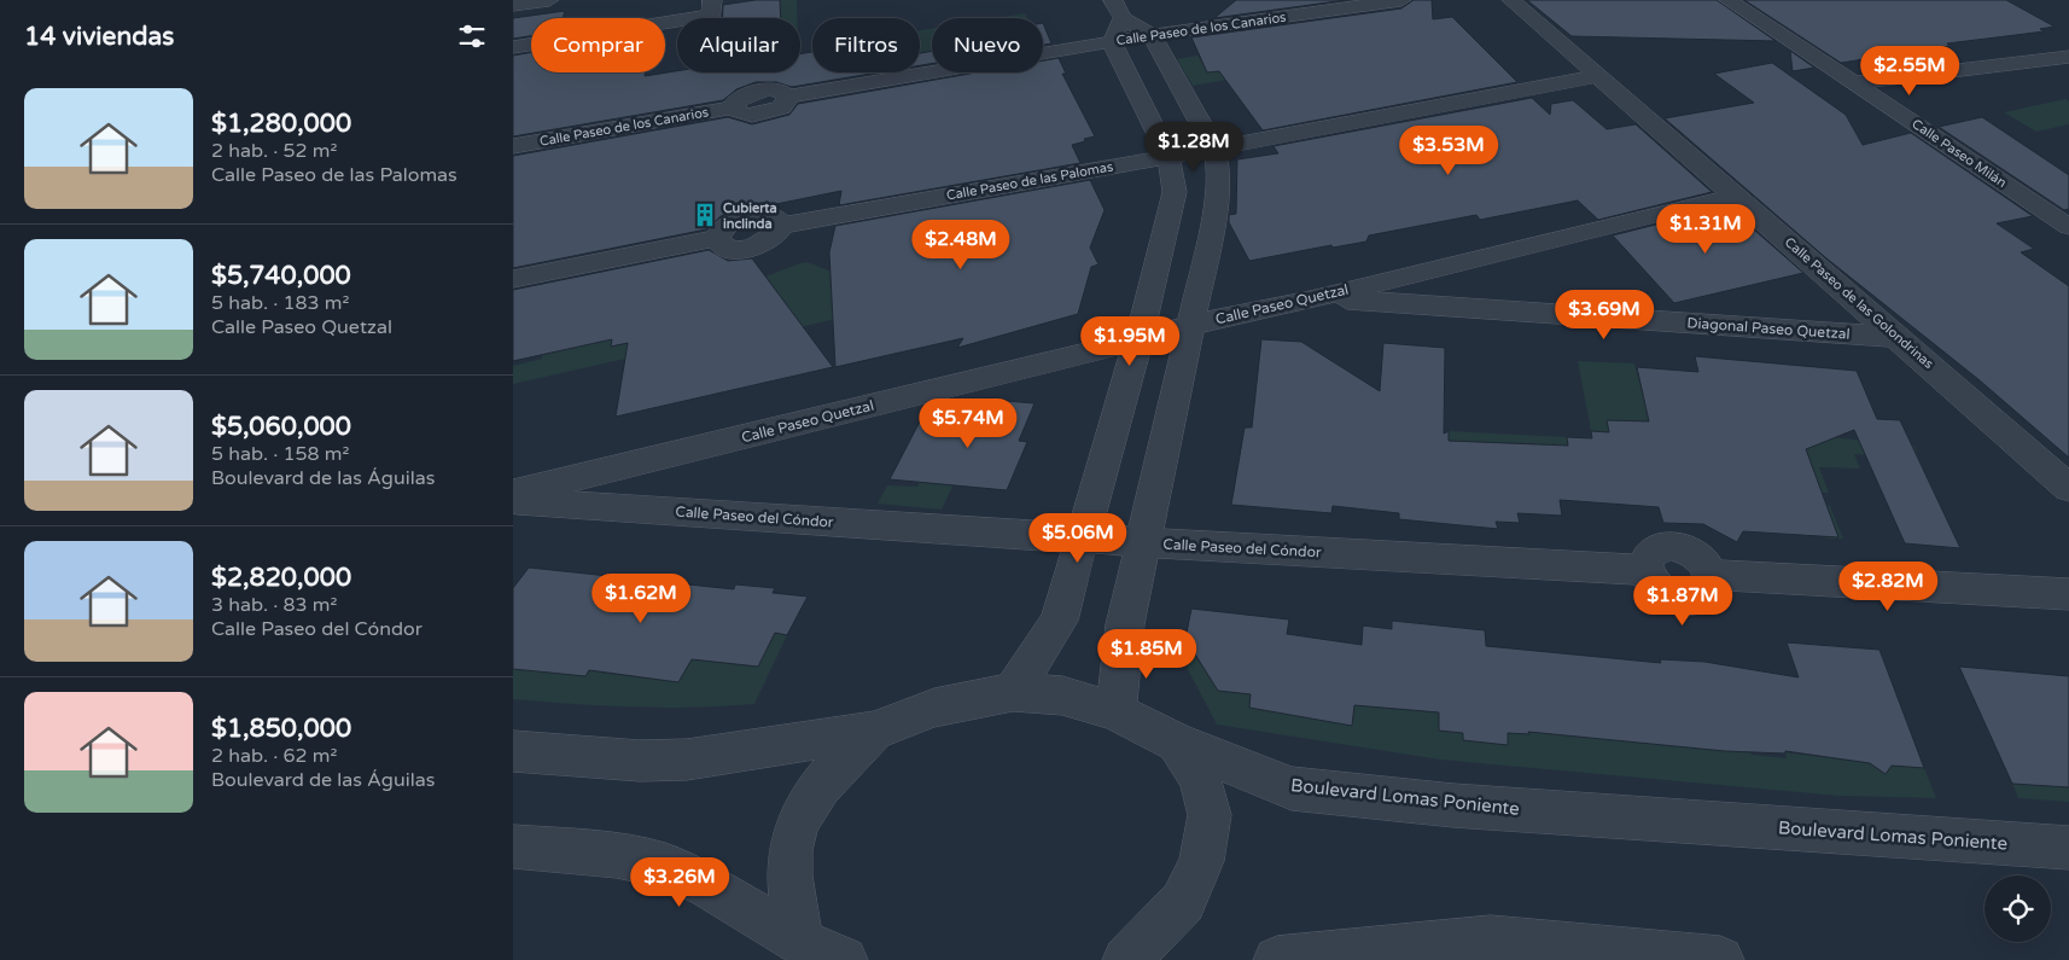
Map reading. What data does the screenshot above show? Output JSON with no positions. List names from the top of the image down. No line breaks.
{"streets":{"street":["Calle Paseo de los Canarios","Calle Paseo Milán","Calle Paseo de las Palomas","Calle Paseo de las Golondrinas","Calle Paseo Quetzal","Diagonal Paseo Quetzal","Calle Paseo del Cóndor","Boulevard Lomas Poniente"]},"crossings":[["Calle Paseo de las Palomas","Calle Paseo de las Golondrinas"],["Calle Paseo de las Golondrinas","Calle Paseo Quetzal"],["Calle Paseo de las Golondrinas","Diagonal Paseo Quetzal"],["Calle Paseo Quetzal","Diagonal Paseo Quetzal"]],"places":{"building":["Cubierta inclinda"]},"page":{"heading":"14 viviendas","chip":["Comprar","Alquilar","Filtros","Nuevo"],"price":["$2.55M","$1.28M","$3.53M","$1.31M","$2.48M","$3.69M","$1.95M","$5.74M","$5.06M","$2.82M","$1.62M","$1.87M","$1.85M","$3.26M"],"list":[{"name":"$1,280,000","note":"2 hab. · 52 m² · Calle Paseo de las Palomas"},{"name":"$5,740,000","note":"5 hab. · 183 m² · Calle Paseo Quetzal"},{"name":"$5,060,000","note":"5 hab. · 158 m² · Boulevard de las Águilas"},{"name":"$2,820,000","note":"3 hab. · 83 m² · Calle Paseo del Cóndor"},{"name":"$1,850,000","note":"2 hab. · 62 m² · Boulevard de las Águilas"}]}}
